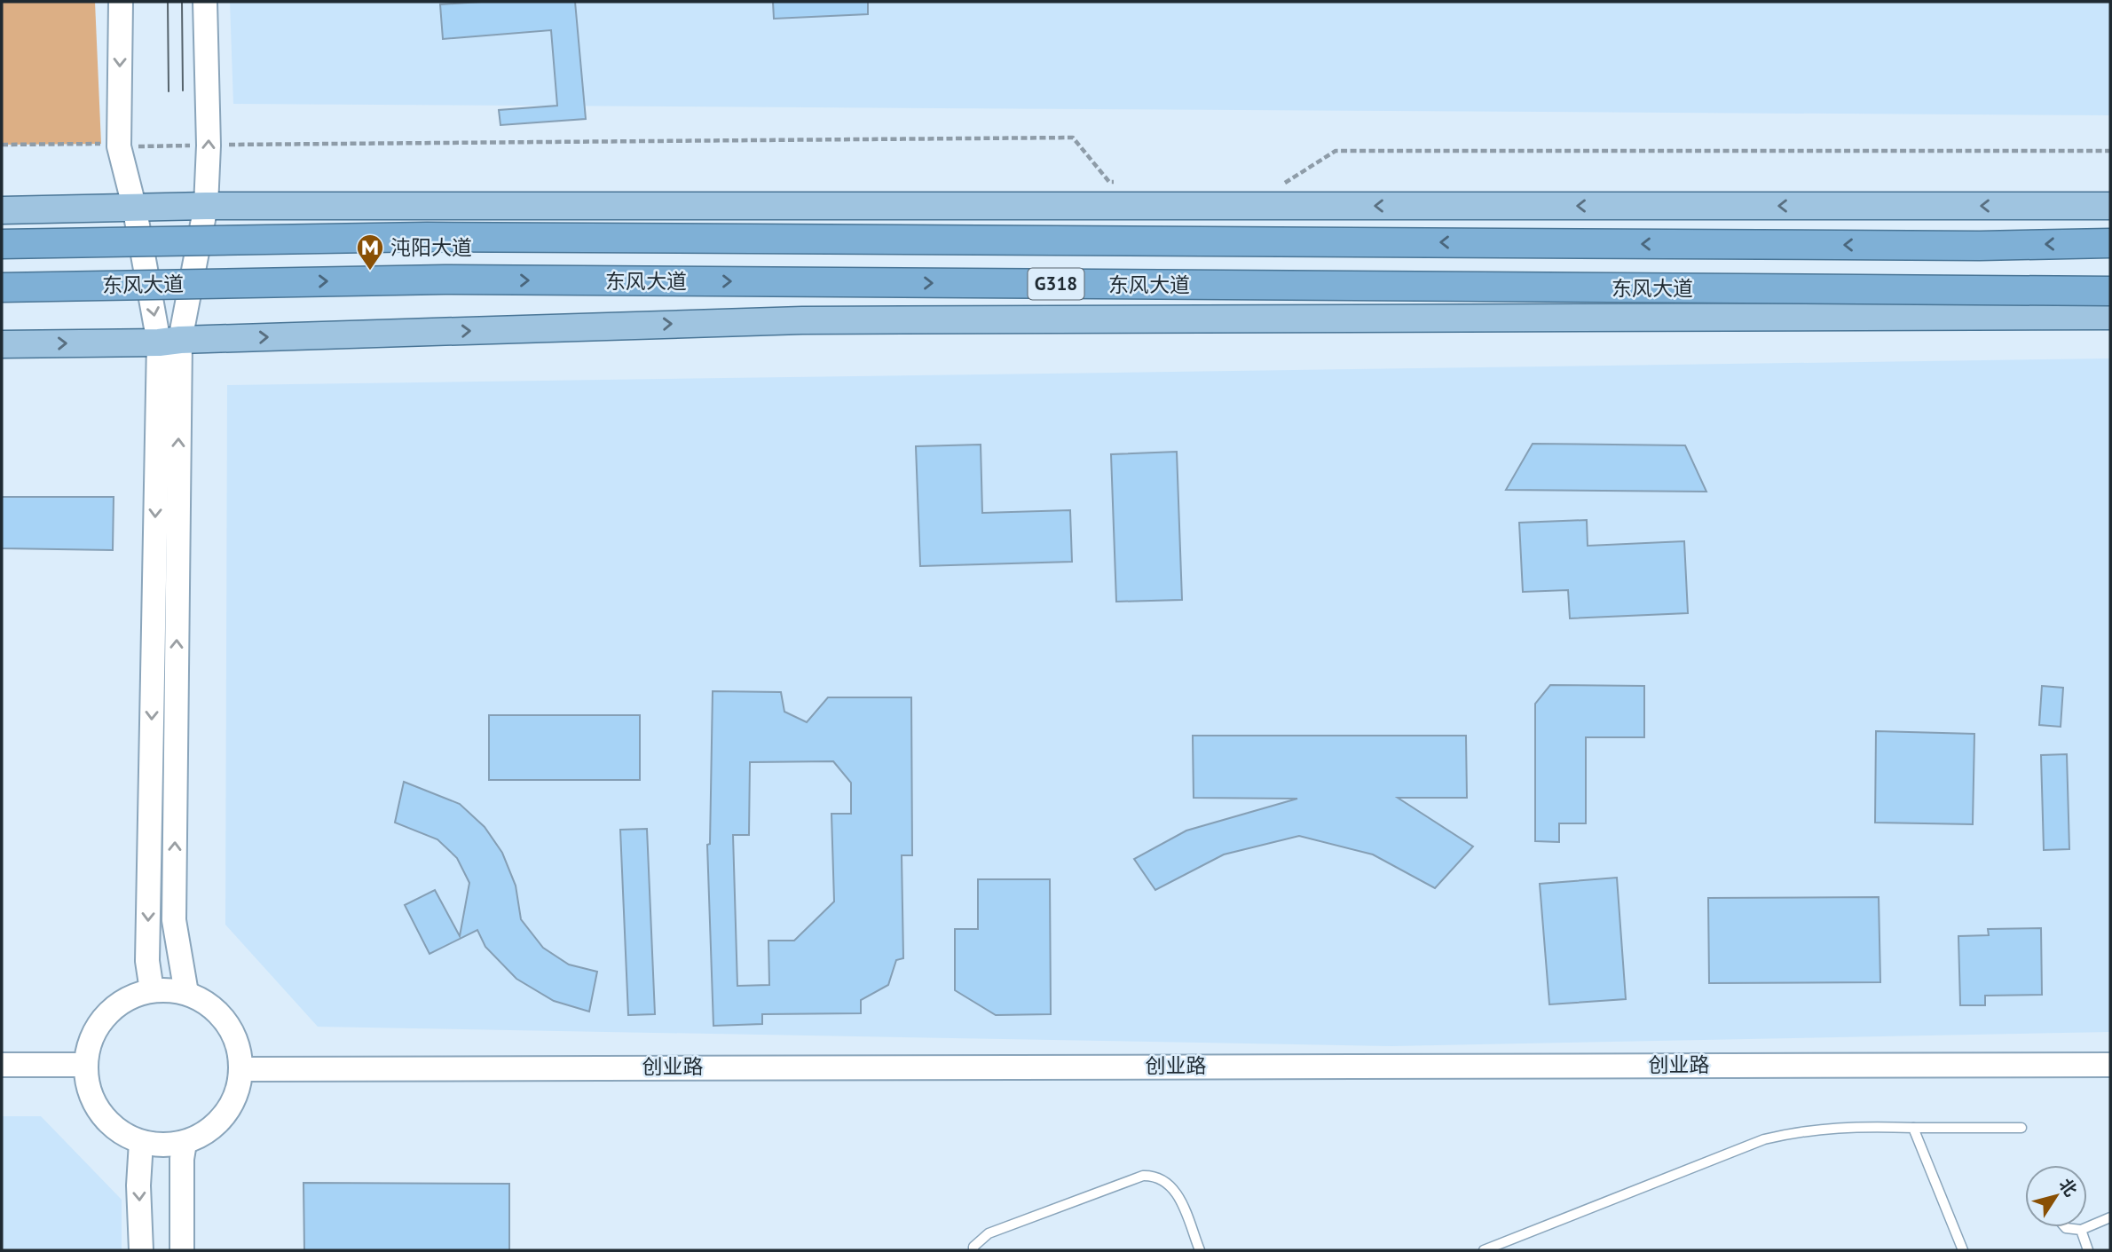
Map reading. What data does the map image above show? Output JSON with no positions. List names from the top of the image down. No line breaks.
{"streets":{"highway":["东风大道","G318"],"main road":["创业路"]},"places":{"metro station":["沌阳大道"]},"north":"top right"}
